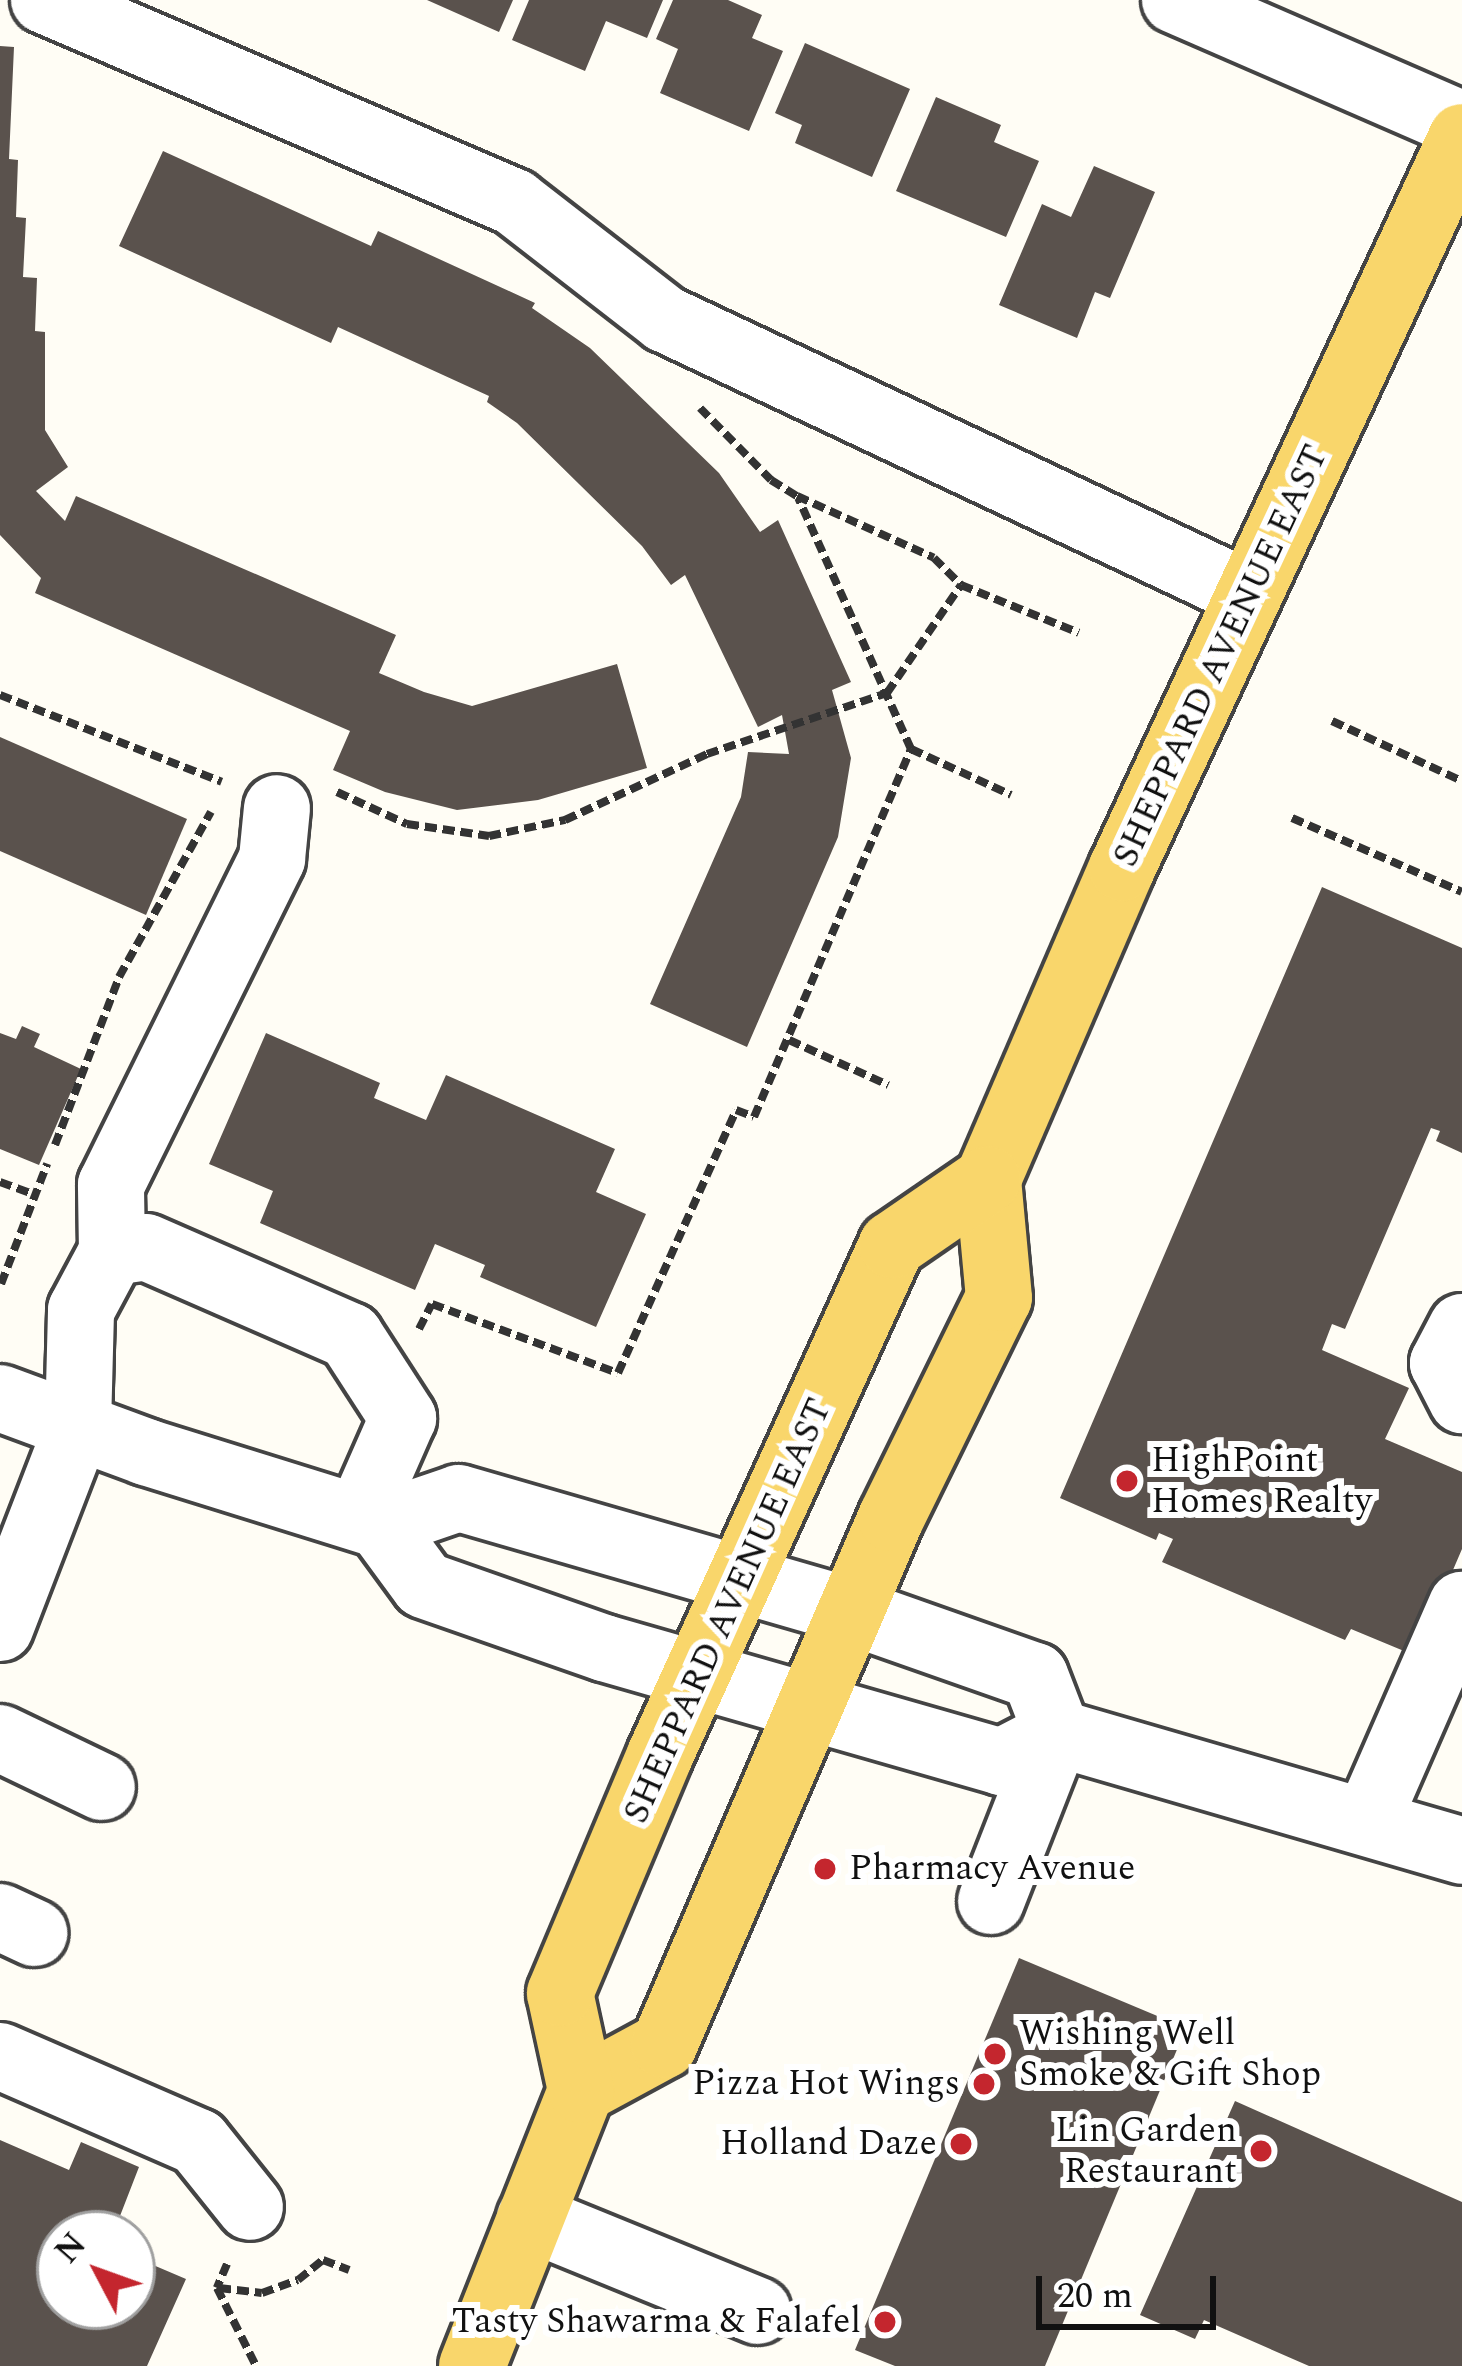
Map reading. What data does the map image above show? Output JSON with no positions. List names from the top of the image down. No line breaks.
{"streets":{"main road":["SHEPPARD AVENUE EAST"]},"places":["HighPoint Homes Realty","Pharmacy Avenue","Wishing Well Smoke & Gift Shop","Pizza Hot Wings","Holland Daze","Lin Garden Restaurant","Tasty Shawarma & Falafel"],"scale_bar":"20 m","north":"top left"}
